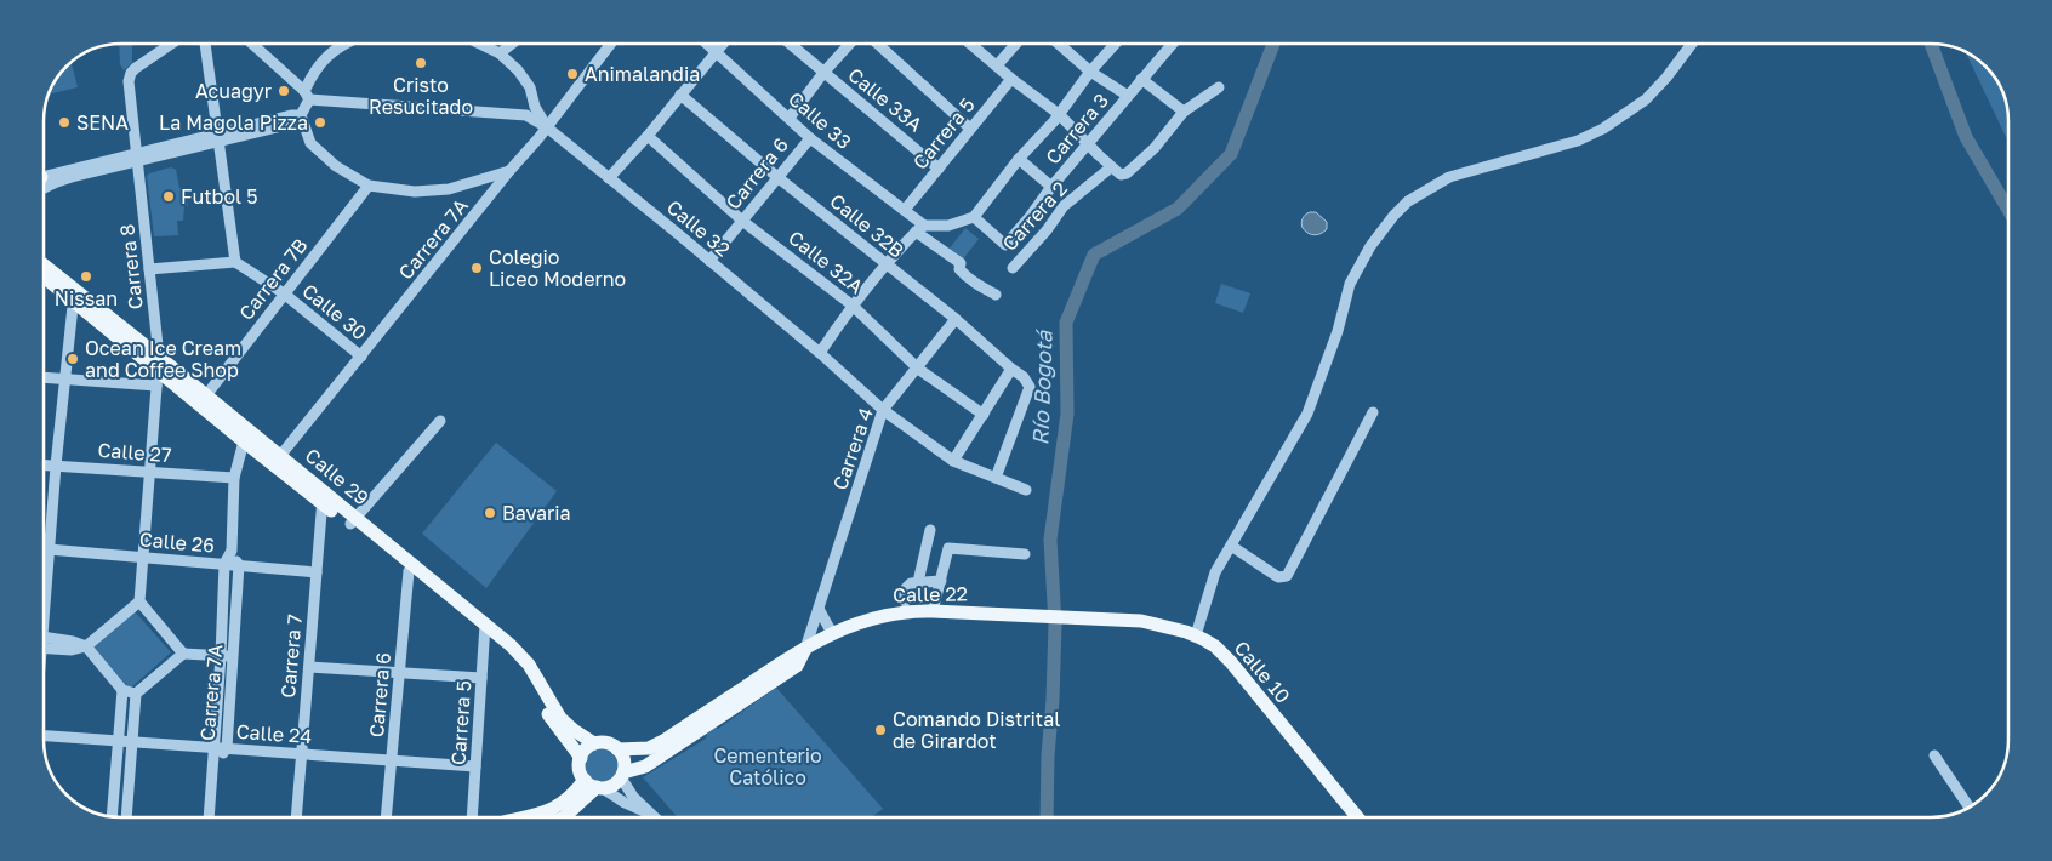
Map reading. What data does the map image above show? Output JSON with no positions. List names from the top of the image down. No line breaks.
{"streets":{"main road":["Calle 29","Calle 22","Calle 10"],"street":["Calle 33A","Calle 33","Carrera 3","Carrera 5","Carrera 6","Carrera 2","Calle 32B","Calle 32","Carrera 7A","Calle 32A","Carrera 8","Carrera 7B","Calle 30","Carrera 4","Calle 27","Calle 26","Carrera 7","Calle 24"]},"crossings":[["Calle 33A","Carrera 5"],["Calle 33A","Carrera 6"],["Calle 33","Carrera 5"],["Calle 33","Carrera 6"],["Carrera 5","Calle 29"],["Carrera 5","Calle 24"],["Carrera 6","Calle 32B"],["Carrera 6","Calle 32"],["Carrera 6","Calle 32A"],["Carrera 6","Calle 29"],["Carrera 6","Calle 24"],["Calle 32B","Calle 32"],["Calle 32B","Carrera 4"],["Calle 32","Carrera 7A"],["Calle 32","Carrera 4"],["Carrera 7A","Calle 30"],["Carrera 7A","Calle 27"],["Carrera 7A","Calle 29"],["Carrera 7A","Calle 26"],["Carrera 7A","Calle 24"],["Calle 32A","Carrera 4"],["Carrera 8","Calle 27"],["Carrera 8","Calle 29"],["Carrera 8","Calle 26"],["Carrera 7B","Calle 30"],["Carrera 7B","Calle 29"],["Carrera 4","Calle 22"],["Calle 29","Calle 22"],["Calle 29","Carrera 7"],["Calle 26","Carrera 7"],["Calle 22","Calle 10"],["Carrera 7","Calle 24"]],"water":["Río Bogotá"],"parks":["Cementerio Católico"],"places":["Cristo Resucitado","Animalandia","Acuagyr","SENA","La Magola Pizza","Futbol 5","Colegio Liceo Moderno","Nissan","Ocean Ice Cream and Coffee Shop","Bavaria","Comando Distrital de Girardot"]}
